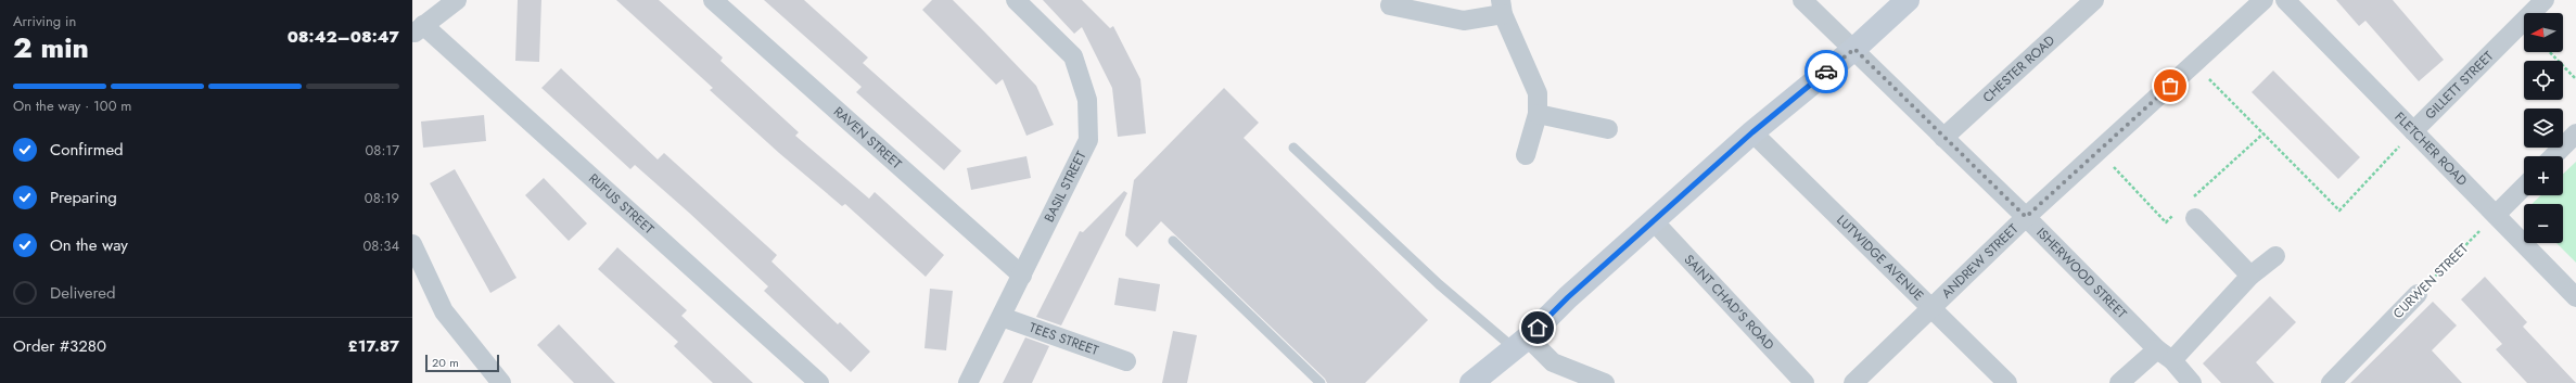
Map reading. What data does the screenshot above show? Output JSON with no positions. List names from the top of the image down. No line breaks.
{"streets":{"street":["CHESTER ROAD","GILLETT STREET","RAVEN STREET","FLETCHER ROAD","BASIL STREET","RUFUS STREET","LUTWIDGE AVENUE","ANDREW STREET","ISHERWOOD STREET","CURWEN STREET","SAINT CHAD'S ROAD","TEES STREET"]},"crossings":[["CHESTER ROAD","ISHERWOOD STREET"],["GILLETT STREET","FLETCHER ROAD"],["RAVEN STREET","BASIL STREET"],["FLETCHER ROAD","CURWEN STREET"],["BASIL STREET","TEES STREET"],["LUTWIDGE AVENUE","ANDREW STREET"],["ANDREW STREET","ISHERWOOD STREET"]],"scale_bar":"20 m","north":"left","page":{"heading":["2 min","Arriving in","08:42–08:47"],"panel":["Order #3280","£17.87"],"map_buttons":["+","−"],"bar":"On the way · 100 m","list":[["Confirmed","08:17"],["Preparing","08:19"],["On the way","08:34"],"Delivered"],"scale":"20 m"}}
